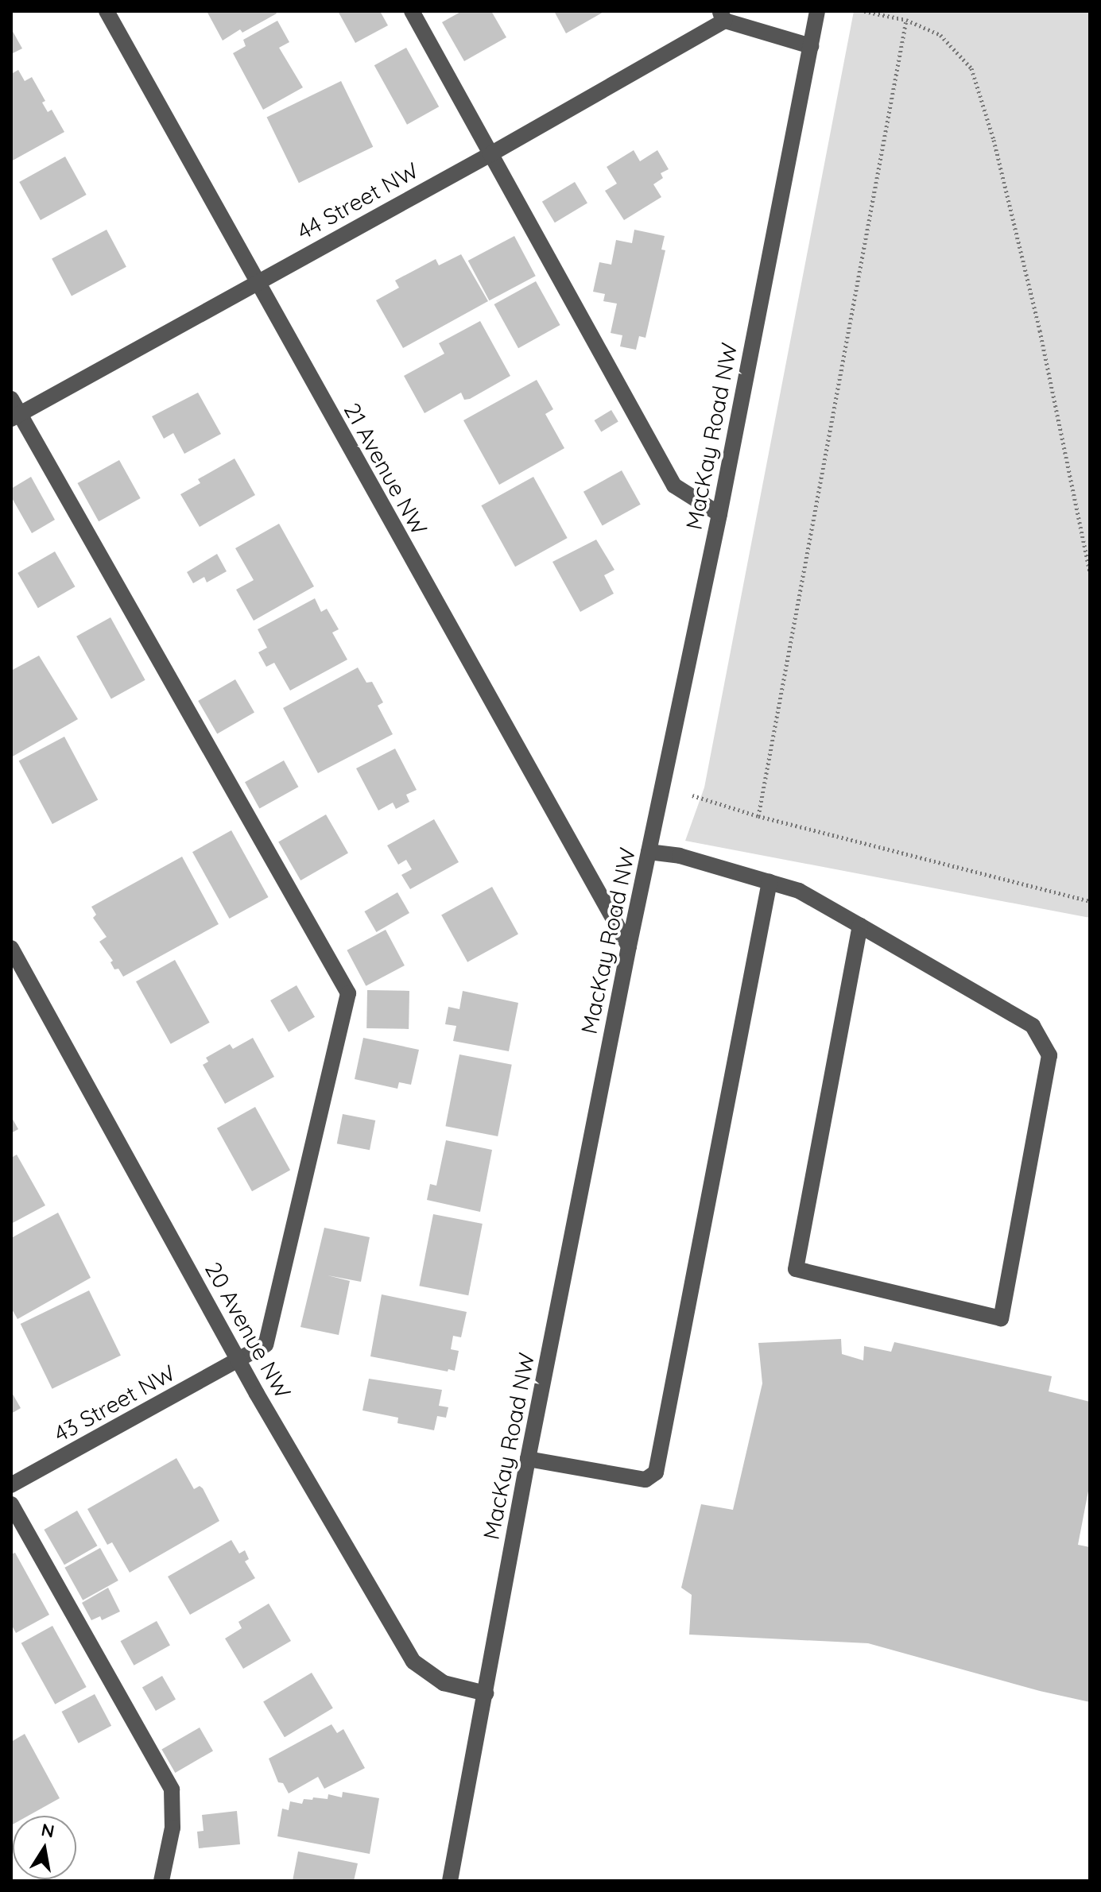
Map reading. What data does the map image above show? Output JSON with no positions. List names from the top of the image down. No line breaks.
{"streets":{"street":["44 Street NW","MacKay Road NW","21 Avenue NW","20 Avenue NW","43 Street NW"]},"crossings":[["44 Street NW","21 Avenue NW"],["44 Street NW","43 Street NW"],["MacKay Road NW","21 Avenue NW"],["MacKay Road NW","20 Avenue NW"],["20 Avenue NW","43 Street NW"]],"north":"top"}
